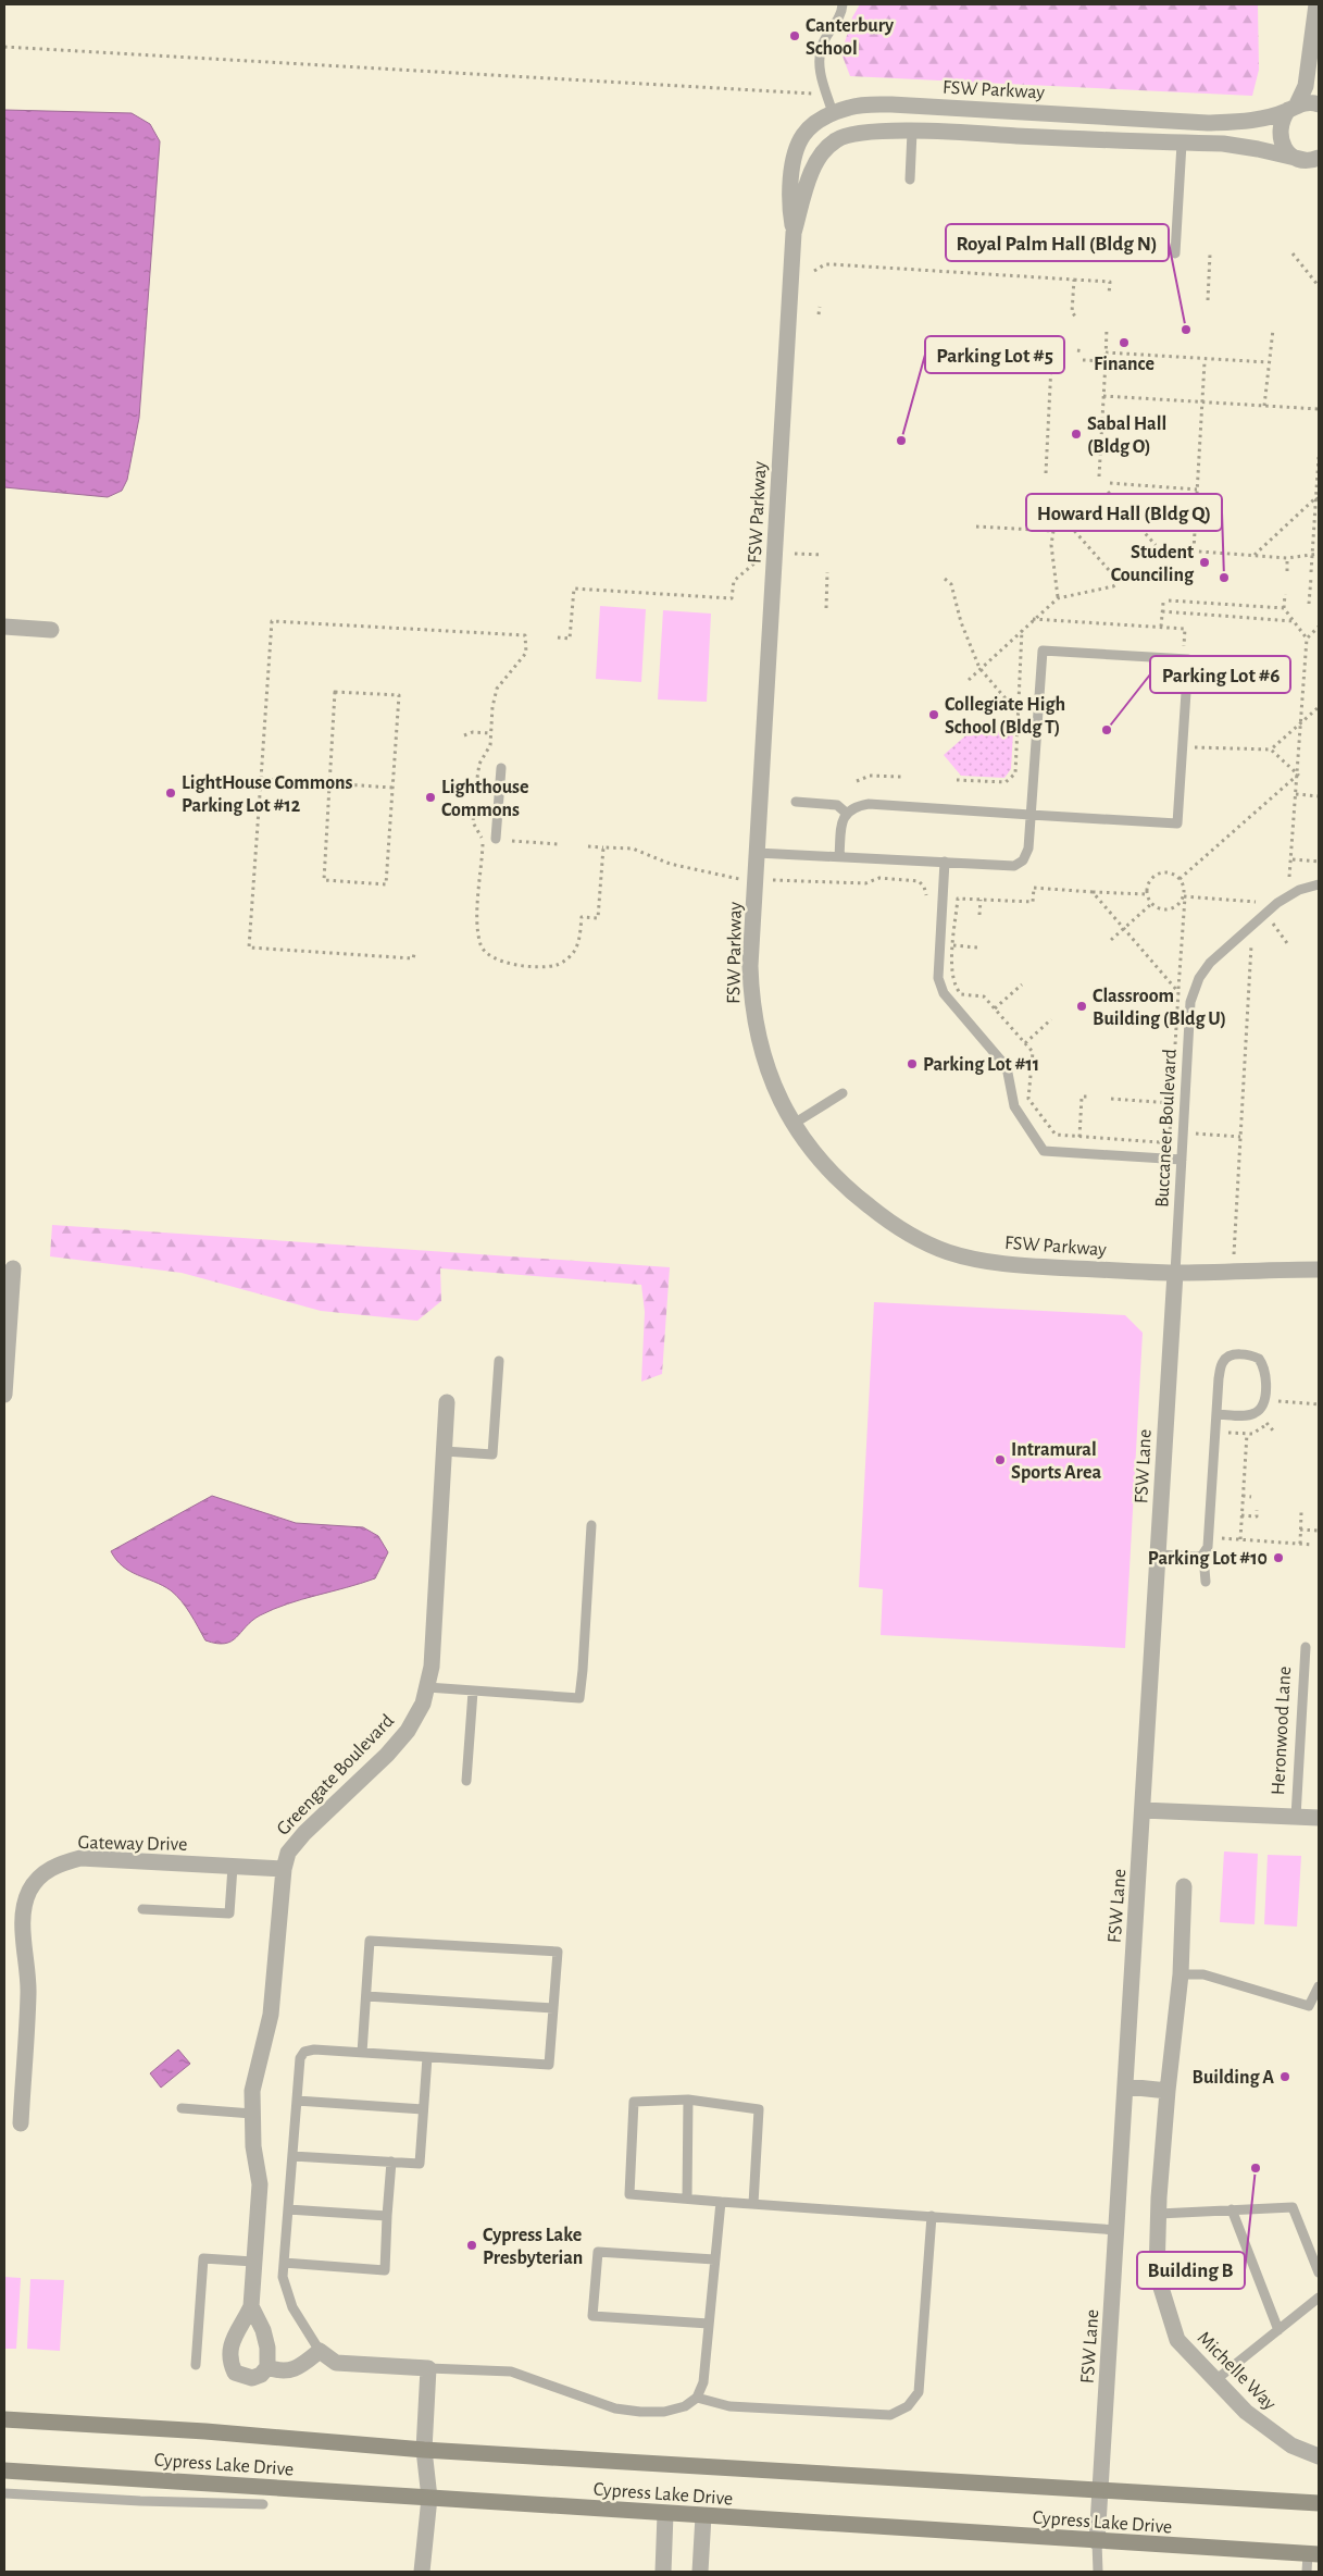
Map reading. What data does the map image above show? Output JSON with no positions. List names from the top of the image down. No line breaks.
{"streets":{"main road":["Cypress Lake Drive"],"street":["FSW Parkway","FSW Lane","Heronwood Lane","Greengate Boulevard","Gateway Drive","Michelle Way"],"lane":["Buccaneer Boulevard"]},"crossings":[["FSW Parkway","Buccaneer Boulevard"],["FSW Parkway","FSW Lane"],["Buccaneer Boulevard","FSW Lane"],["FSW Lane","Heronwood Lane"],["FSW Lane","Cypress Lake Drive"],["Greengate Boulevard","Gateway Drive"]],"places":["Canterbury School","Royal Palm Hall (Bldg N)","Finance","Sabal Hall (Bldg O)","Parking Lot #5","Student Counciling","Howard Hall (Bldg Q)","Collegiate High School (Bldg T)","Parking Lot #6","LightHouse Commons Parking Lot #12","Lighthouse Commons","Classroom Building (Bldg U)","Parking Lot #11","Intramural Sports Area","Parking Lot #10","Building A","Building B","Cypress Lake Presbyterian"]}
